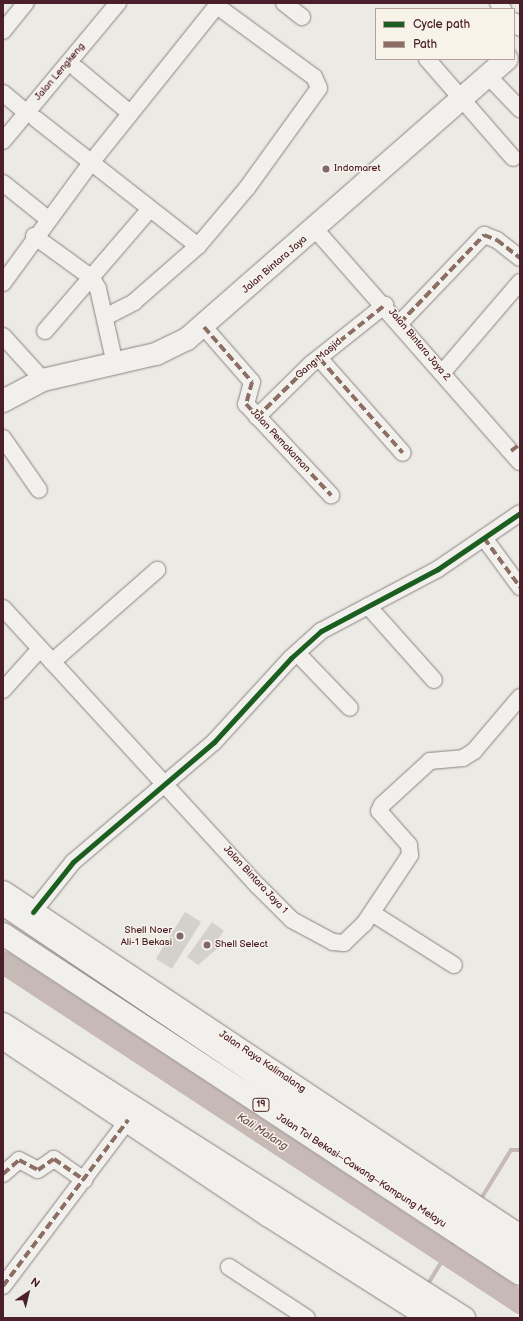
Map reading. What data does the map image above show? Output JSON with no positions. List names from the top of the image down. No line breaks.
{"streets":{"main road":["Jalan Bintara Jaya","Jalan Raya Kalimalang","19","Jalan Tol Bekasi–Cawang–Kampung Melayu"],"street":["Jalan Lengkeng","Jalan Bintara Jaya 2","Gang Masjid","Jalan Pemakaman","Jalan Bintara Jaya 1"]},"crossings":[["Jalan Bintara Jaya","Jalan Bintara Jaya 2"],["Jalan Bintara Jaya","Jalan Pemakaman"],["Jalan Bintara Jaya 2","Gang Masjid"],["Gang Masjid","Jalan Pemakaman"]],"water":["Kali Malang"],"places":["Indomaret","Shell Noer Ali-1 Bekasi","Shell Select"],"legend":["Cycle path","Path"],"north":"top right"}
